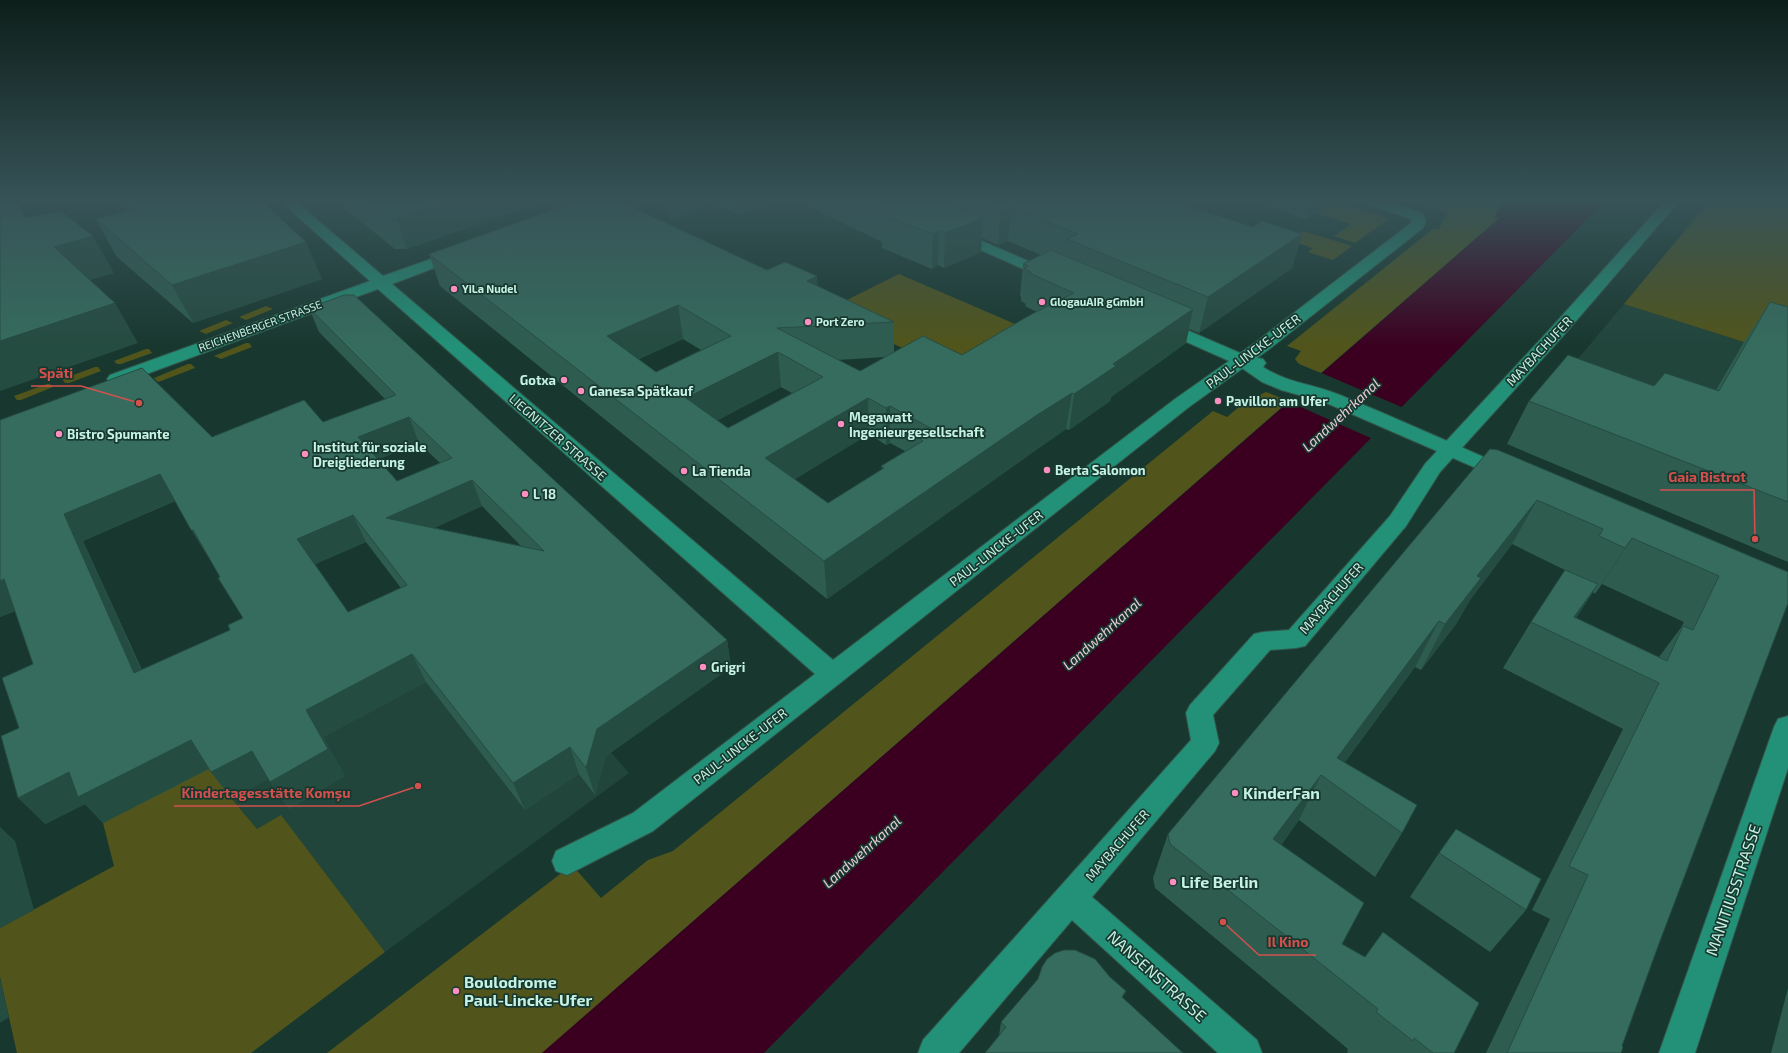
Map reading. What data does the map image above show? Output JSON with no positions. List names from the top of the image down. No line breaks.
{"streets":{"street":["REICHENBERGER STRASSE","PAUL-LINCKE-UFER","MAYBACHUFER","LIEGNITZER STRASSE","MANITIUSSTRASSE","NANSENSTRASSE"]},"crossings":[["REICHENBERGER STRASSE","LIEGNITZER STRASSE"],["PAUL-LINCKE-UFER","LIEGNITZER STRASSE"],["MAYBACHUFER","NANSENSTRASSE"]],"water":["Landwehrkanal"],"places":["YiLa Nudel","GlogauAIR gGmbH","Port Zero","Gotxa","Ganesa Spätkauf","Pavillon am Ufer","Späti","Megawatt Ingenieurgesellschaft","Bistro Spumante","Institut für soziale Dreigliederung","Berta Salomon","La Tienda","L 18","Gaia Bistrot","Grigri","Kindertagesstätte Komşu","KinderFan","Life Berlin","Il Kino","Boulodrome Paul-Lincke-Ufer"]}
